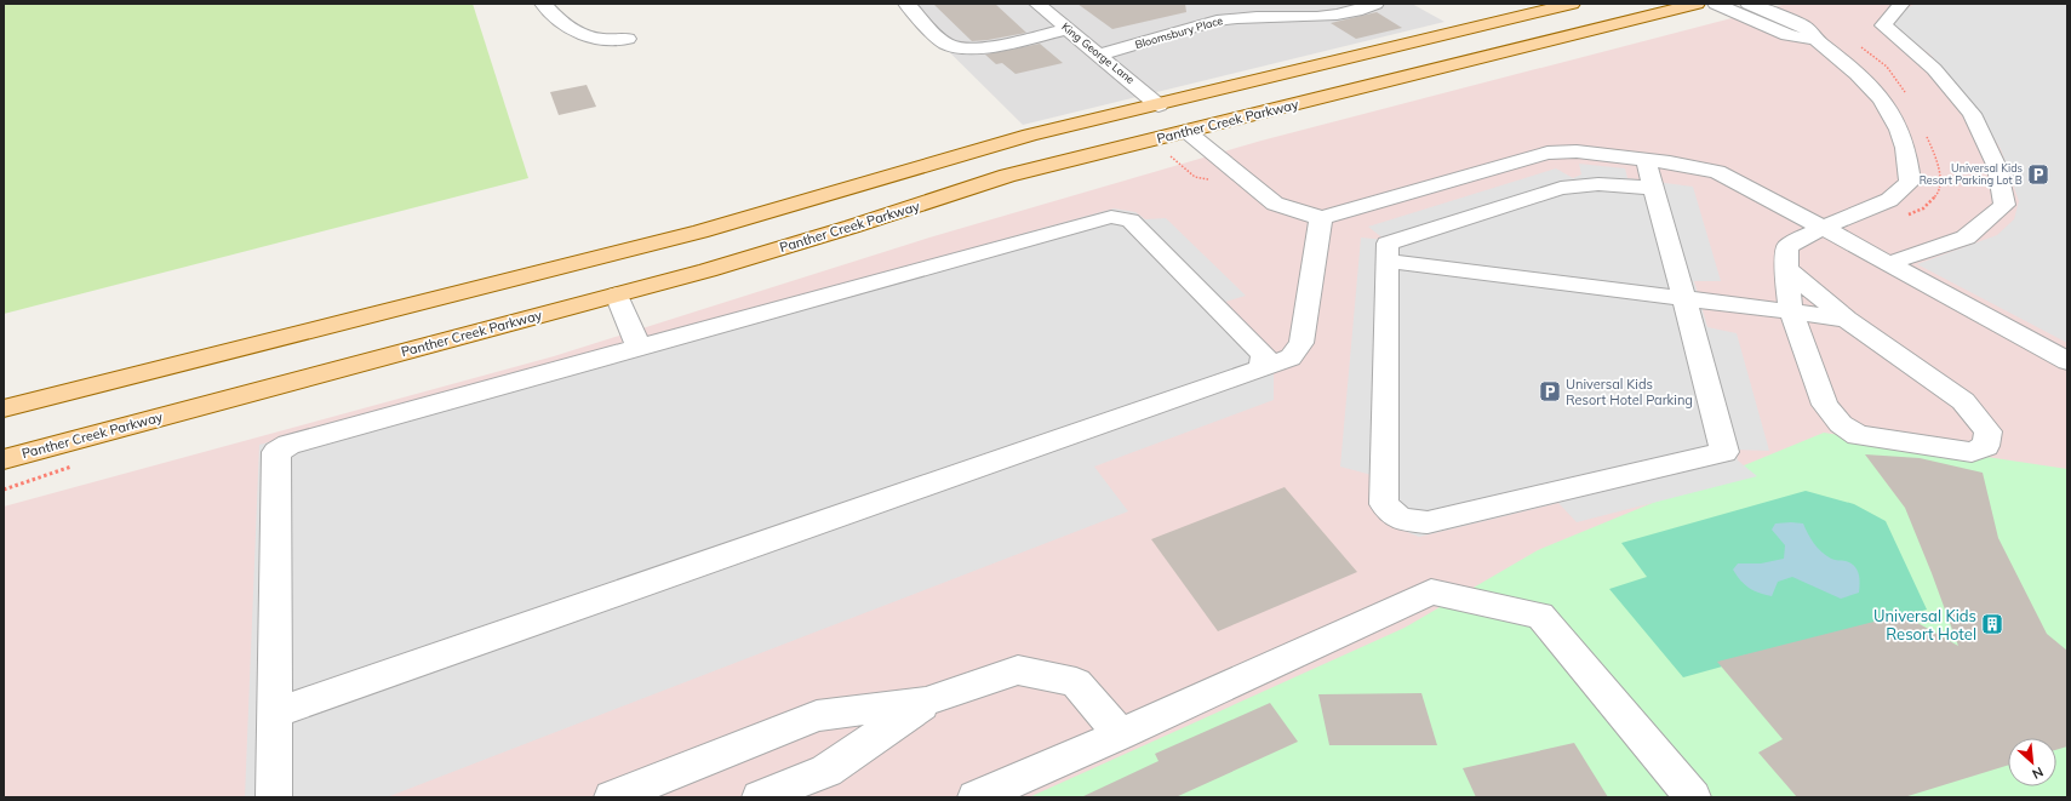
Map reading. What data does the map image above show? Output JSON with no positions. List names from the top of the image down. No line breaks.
{"streets":{"main road":["Panther Creek Parkway"],"street":["Bloomsbury Place","King George Lane"]},"crossings":[["Bloomsbury Place","King George Lane"]],"places":{"parking":["Universal Kids Resort Parking Lot B","Universal Kids Resort Hotel Parking"],"building":["Universal Kids Resort Hotel"]},"north":"bottom right"}
